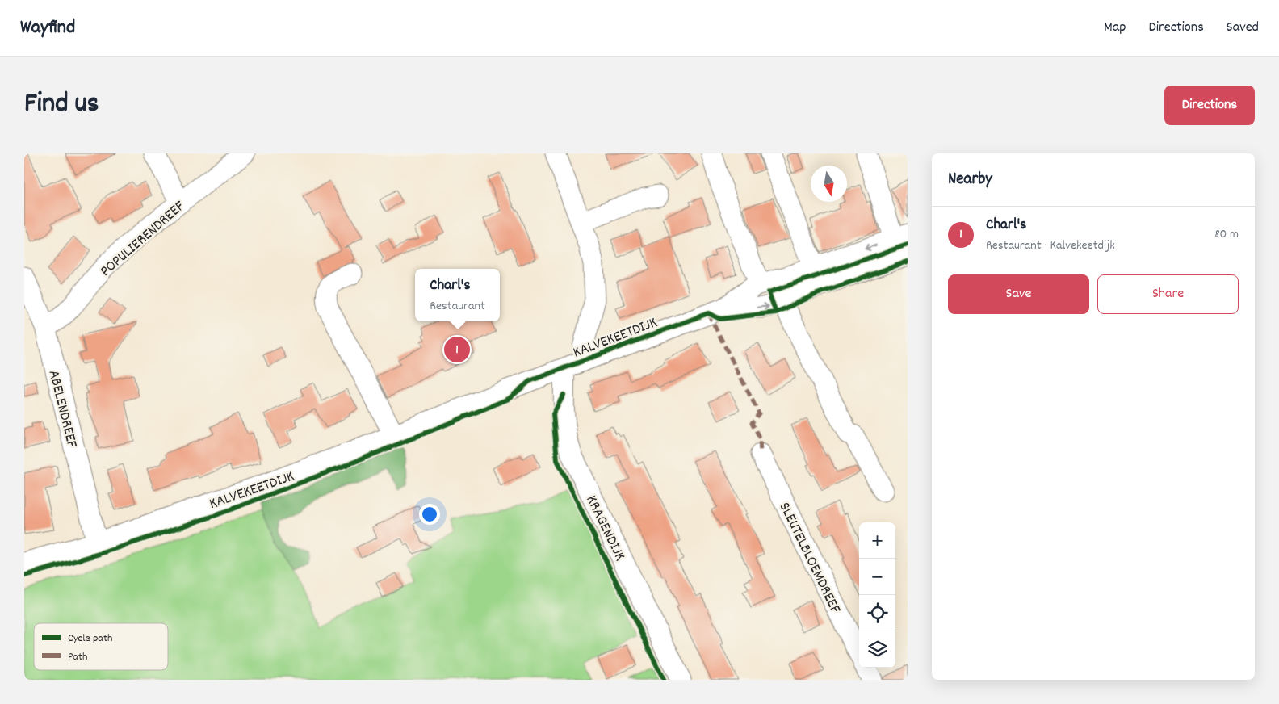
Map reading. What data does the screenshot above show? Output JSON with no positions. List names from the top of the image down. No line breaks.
{"streets":{"street":["POPULIERENDREEF","KALVEKEETDIJK","ABELENDREEF","KRAGENDIJK","SLEUTELBLOEMDREEF"]},"crossings":[["POPULIERENDREEF","ABELENDREEF"],["KALVEKEETDIJK","ABELENDREEF"],["KALVEKEETDIJK","KRAGENDIJK"]],"legend":["Cycle path","Path"],"north":"bottom","page":{"header":"Wayfind","nav":["Map","Directions","Saved"],"title":"Find us","buttons":["Directions",["Save","Share"]],"heading":"Nearby","list":[{"mark":"1","name":"Charl's","note":"Restaurant · Kalvekeetdijk","value":"80 m"}],"popup":["Charl's","Restaurant"],"pins":"1","map_buttons":["+","−"]}}
